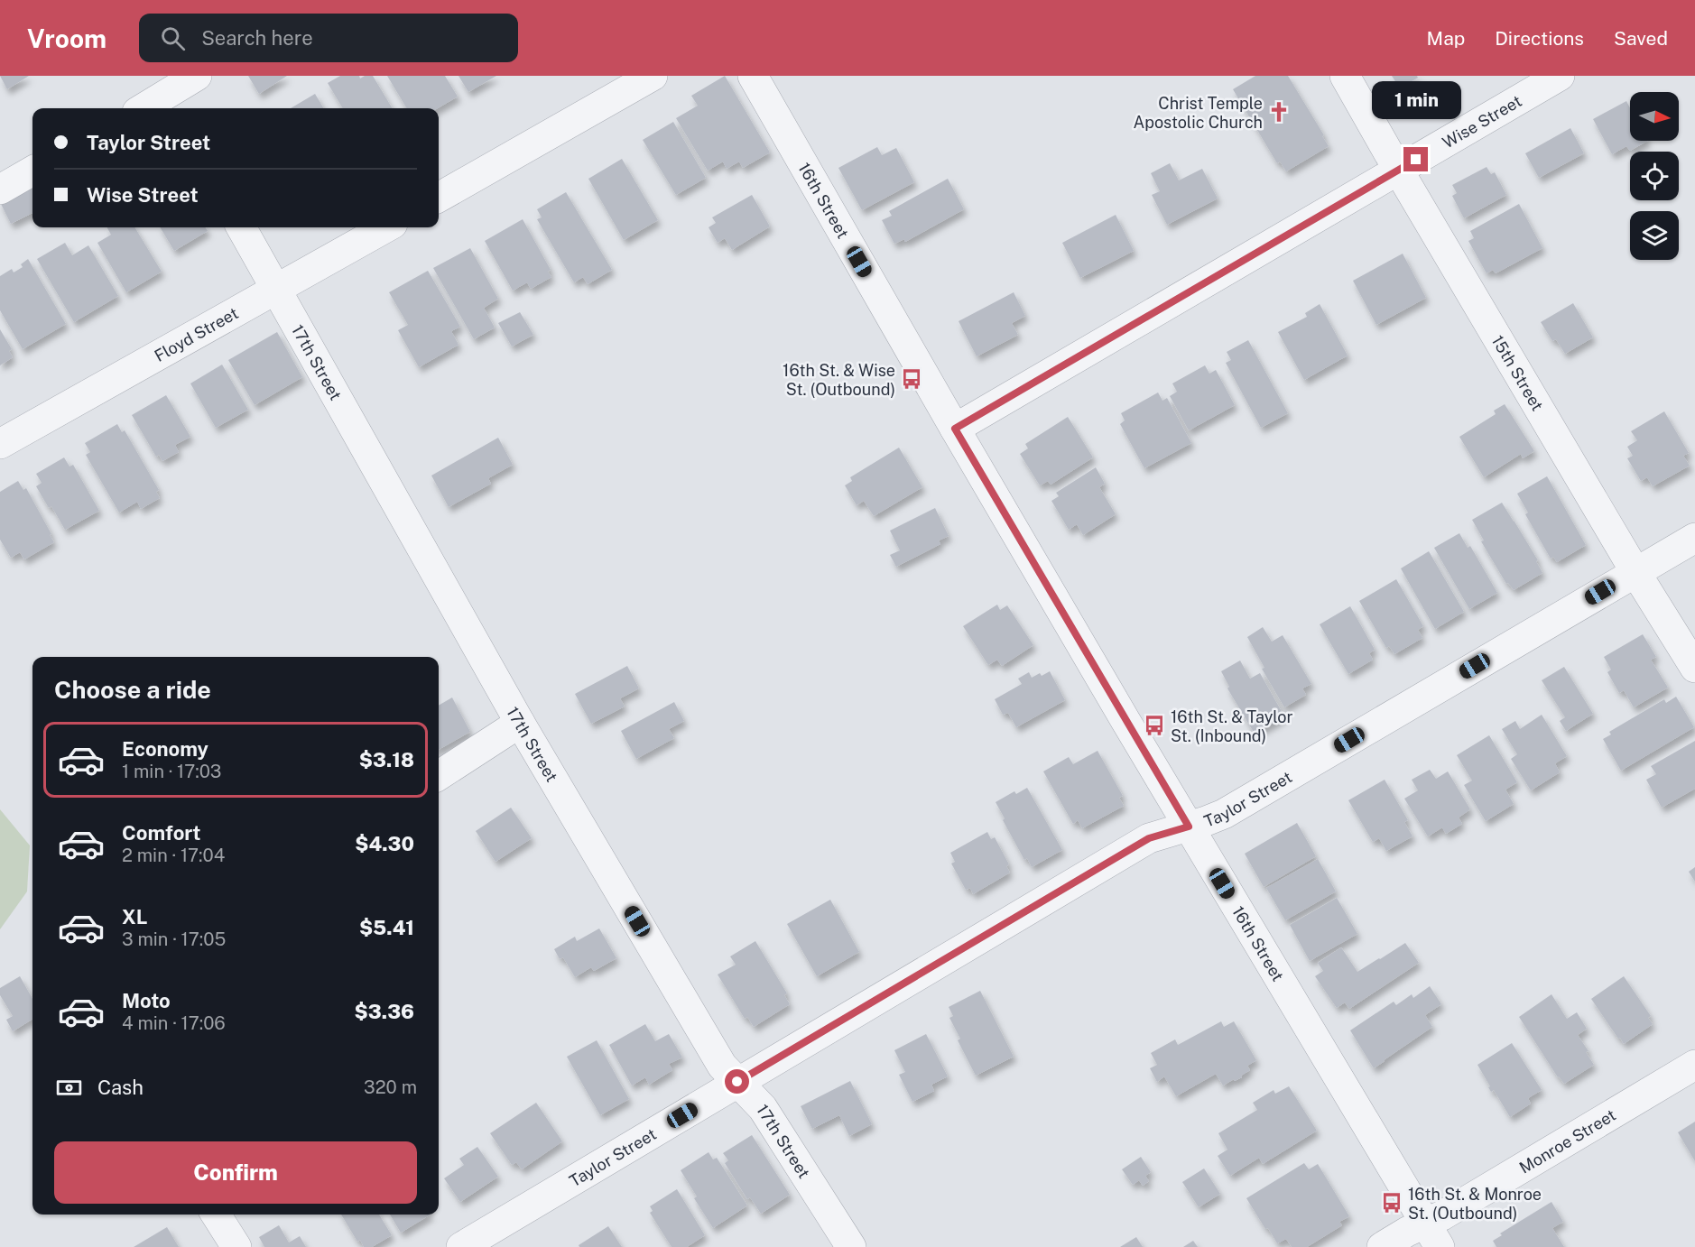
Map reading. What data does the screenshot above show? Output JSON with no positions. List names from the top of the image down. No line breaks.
{"streets":{"street":["Wise Street","16th Street","Floyd Street","17th Street","15th Street","Taylor Street","Monroe Street"]},"crossings":[["Wise Street","16th Street"],["Wise Street","15th Street"],["16th Street","Taylor Street"],["16th Street","Monroe Street"],["Floyd Street","17th Street"],["17th Street","Taylor Street"],["15th Street","Taylor Street"]],"places":{"church":["Christ Temple Apostolic Church"],"bus stop":["16th St. & Wise St. (Outbound)","16th St. & Taylor St. (Inbound)","16th St. & Monroe St. (Outbound)"]},"north":"right","page":{"header":"Vroom","search":"Search here","nav":["Map","Directions","Saved"],"bubble":"1 min","banner":["Taylor Street","Wise Street"],"heading":"Choose a ride","list":[{"name":"Economy","note":"1 min · 17:03","value":"$3.18"},{"name":"Comfort","note":"2 min · 17:04","value":"$4.30"},{"name":"XL","note":"3 min · 17:05","value":"$5.41"},{"name":"Moto","note":"4 min · 17:06","value":"$3.36"}],"pay":["Cash","320 m"],"buttons":"Confirm"}}
